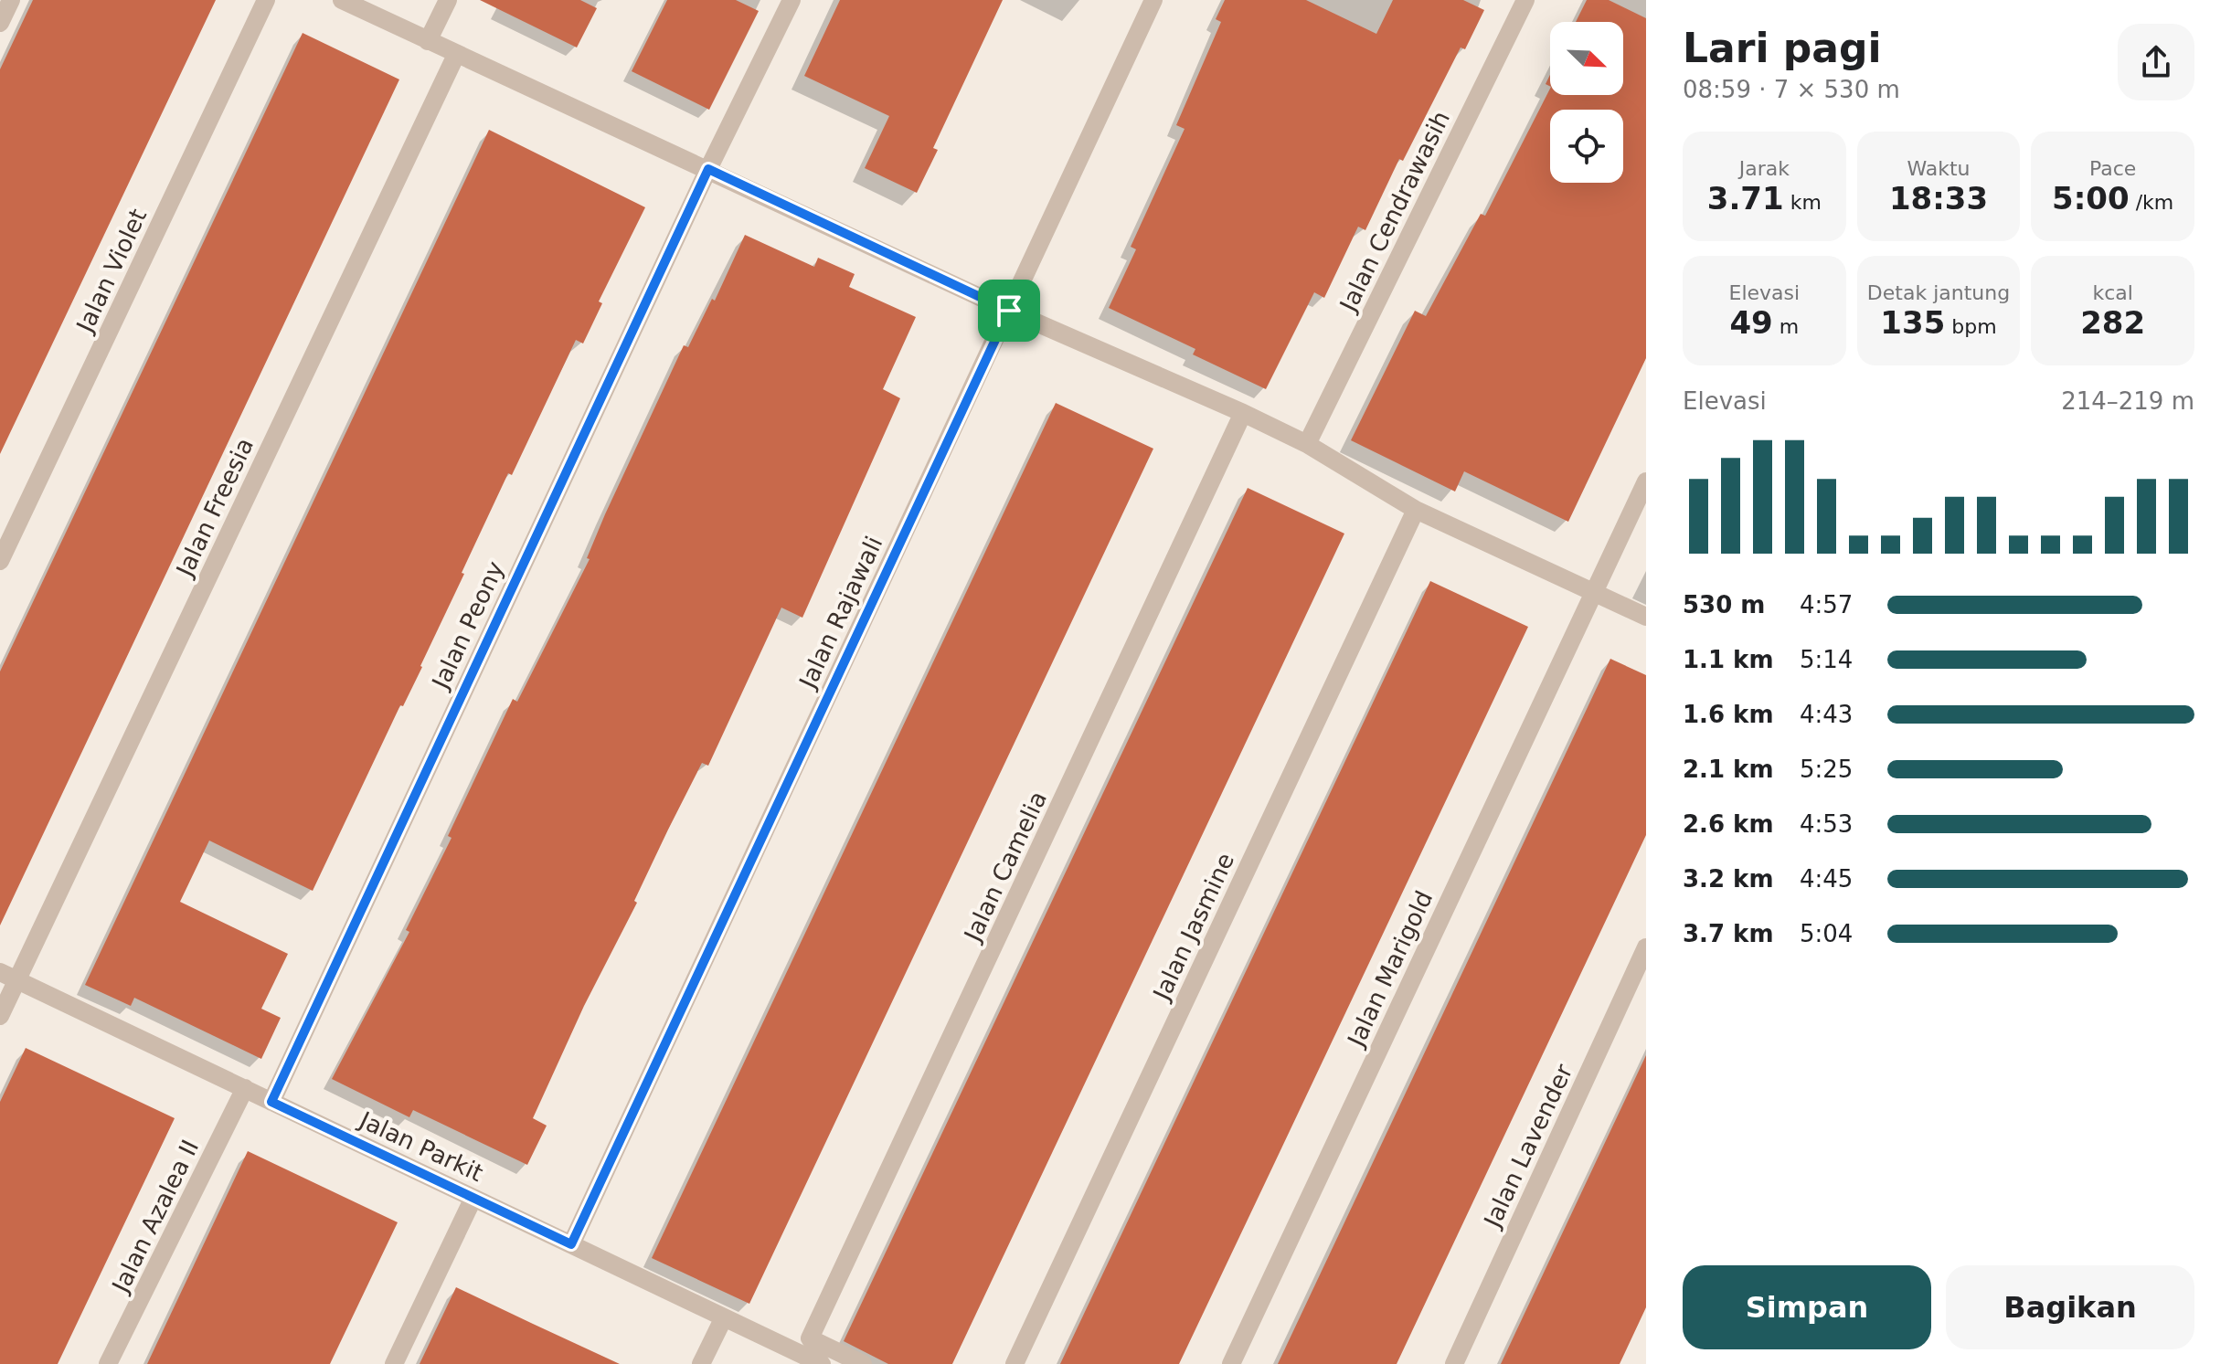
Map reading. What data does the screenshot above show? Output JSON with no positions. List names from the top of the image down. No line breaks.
{"streets":{"street":["Jalan Cendrawasih","Jalan Violet","Jalan Freesia","Jalan Rajawali","Jalan Peony","Jalan Camelia","Jalan Jasmine","Jalan Marigold","Jalan Lavender","Jalan Parkit","Jalan Azalea II"]},"crossings":[["Jalan Freesia","Jalan Parkit"],["Jalan Rajawali","Jalan Parkit"],["Jalan Peony","Jalan Parkit"],["Jalan Parkit","Jalan Azalea II"]],"north":"bottom right","page":{"heading":["Lari pagi","08:59 · 7 × 530 m"],"stats":[["Jarak","3.71 km"],["Waktu","18:33"],["Pace","5:00 /km"],["Elevasi","49 m"],["Detak jantung","135 bpm"],["kcal","282"]],"chart":["Elevasi","214–219 m"],"list":[{"name":"530 m","note":"4:57"},{"name":"1.1 km","note":"5:14"},{"name":"1.6 km","note":"4:43"},{"name":"2.1 km","note":"5:25"},{"name":"2.6 km","note":"4:53"},{"name":"3.2 km","note":"4:45"},{"name":"3.7 km","note":"5:04"}],"buttons":["Simpan","Bagikan"]}}
